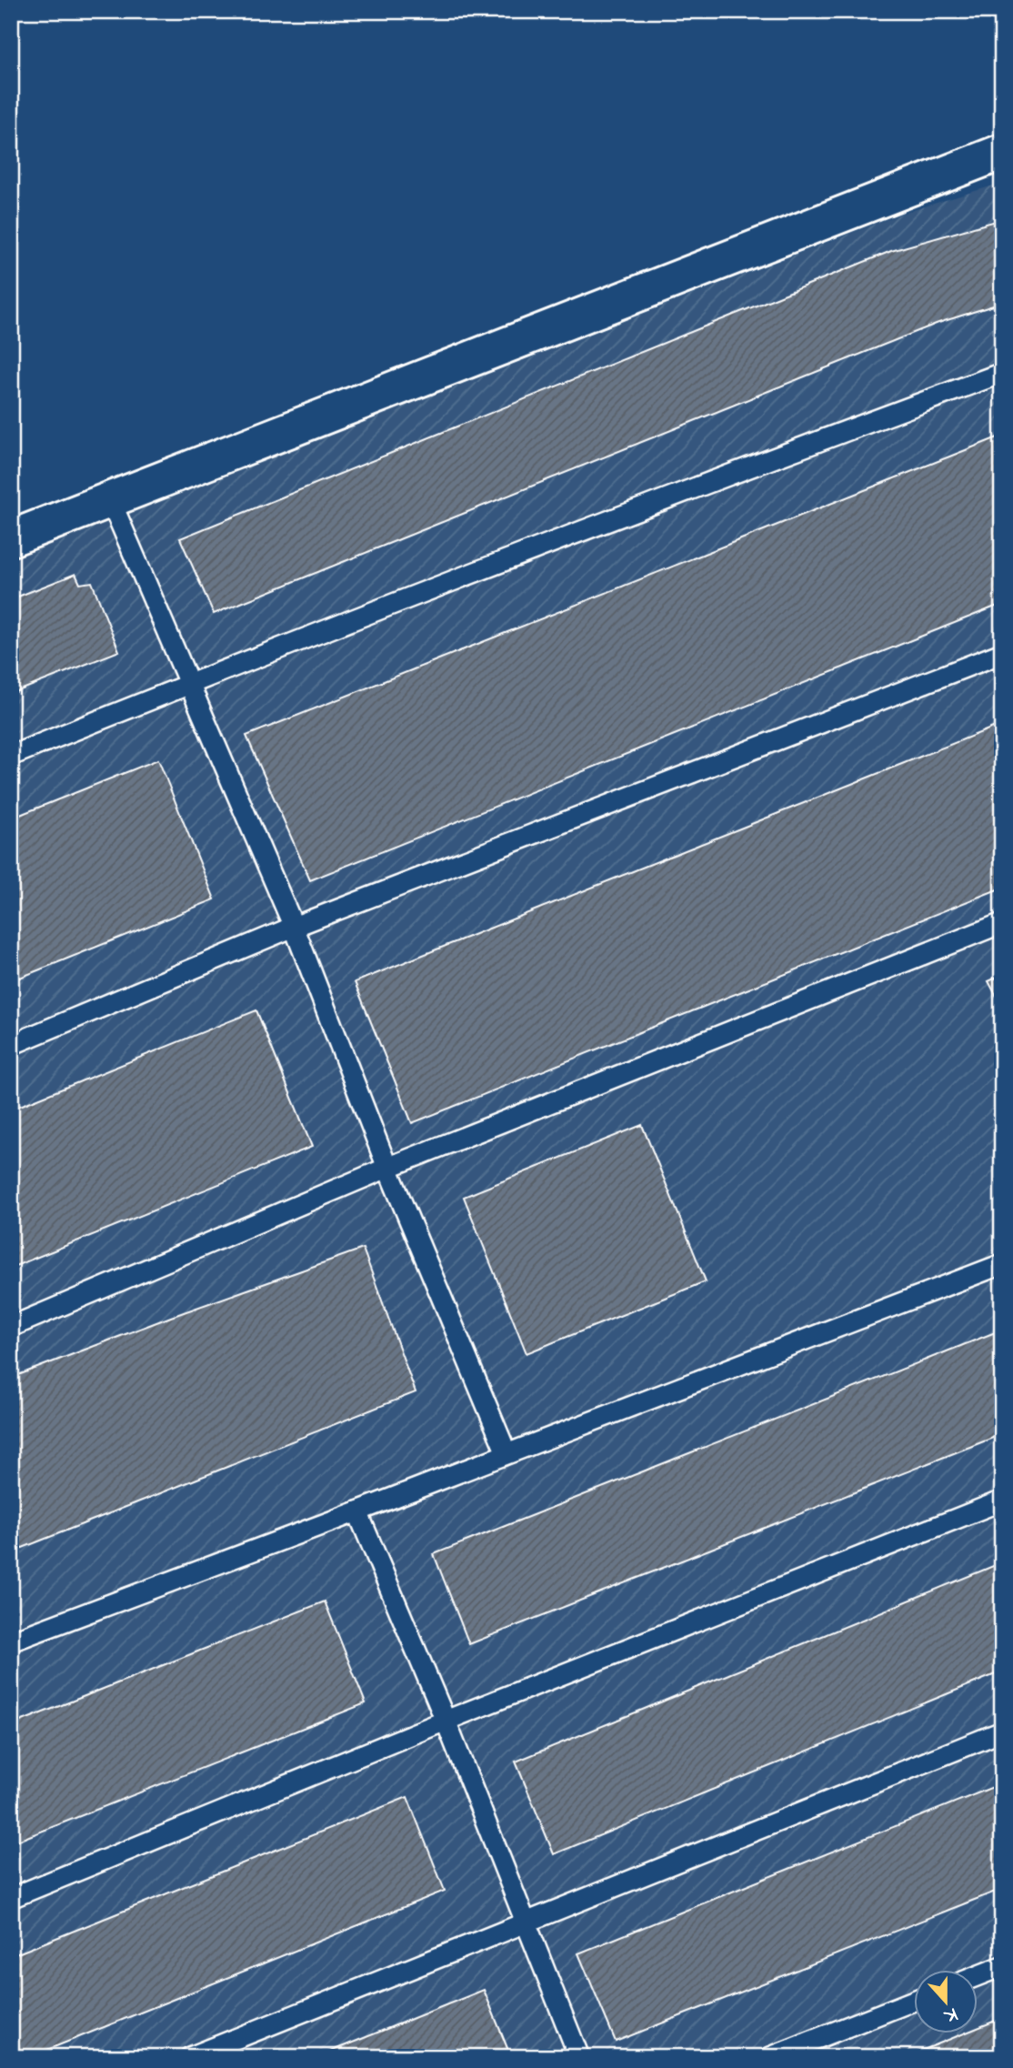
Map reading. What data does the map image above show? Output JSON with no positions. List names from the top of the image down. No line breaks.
{"north":"bottom"}
